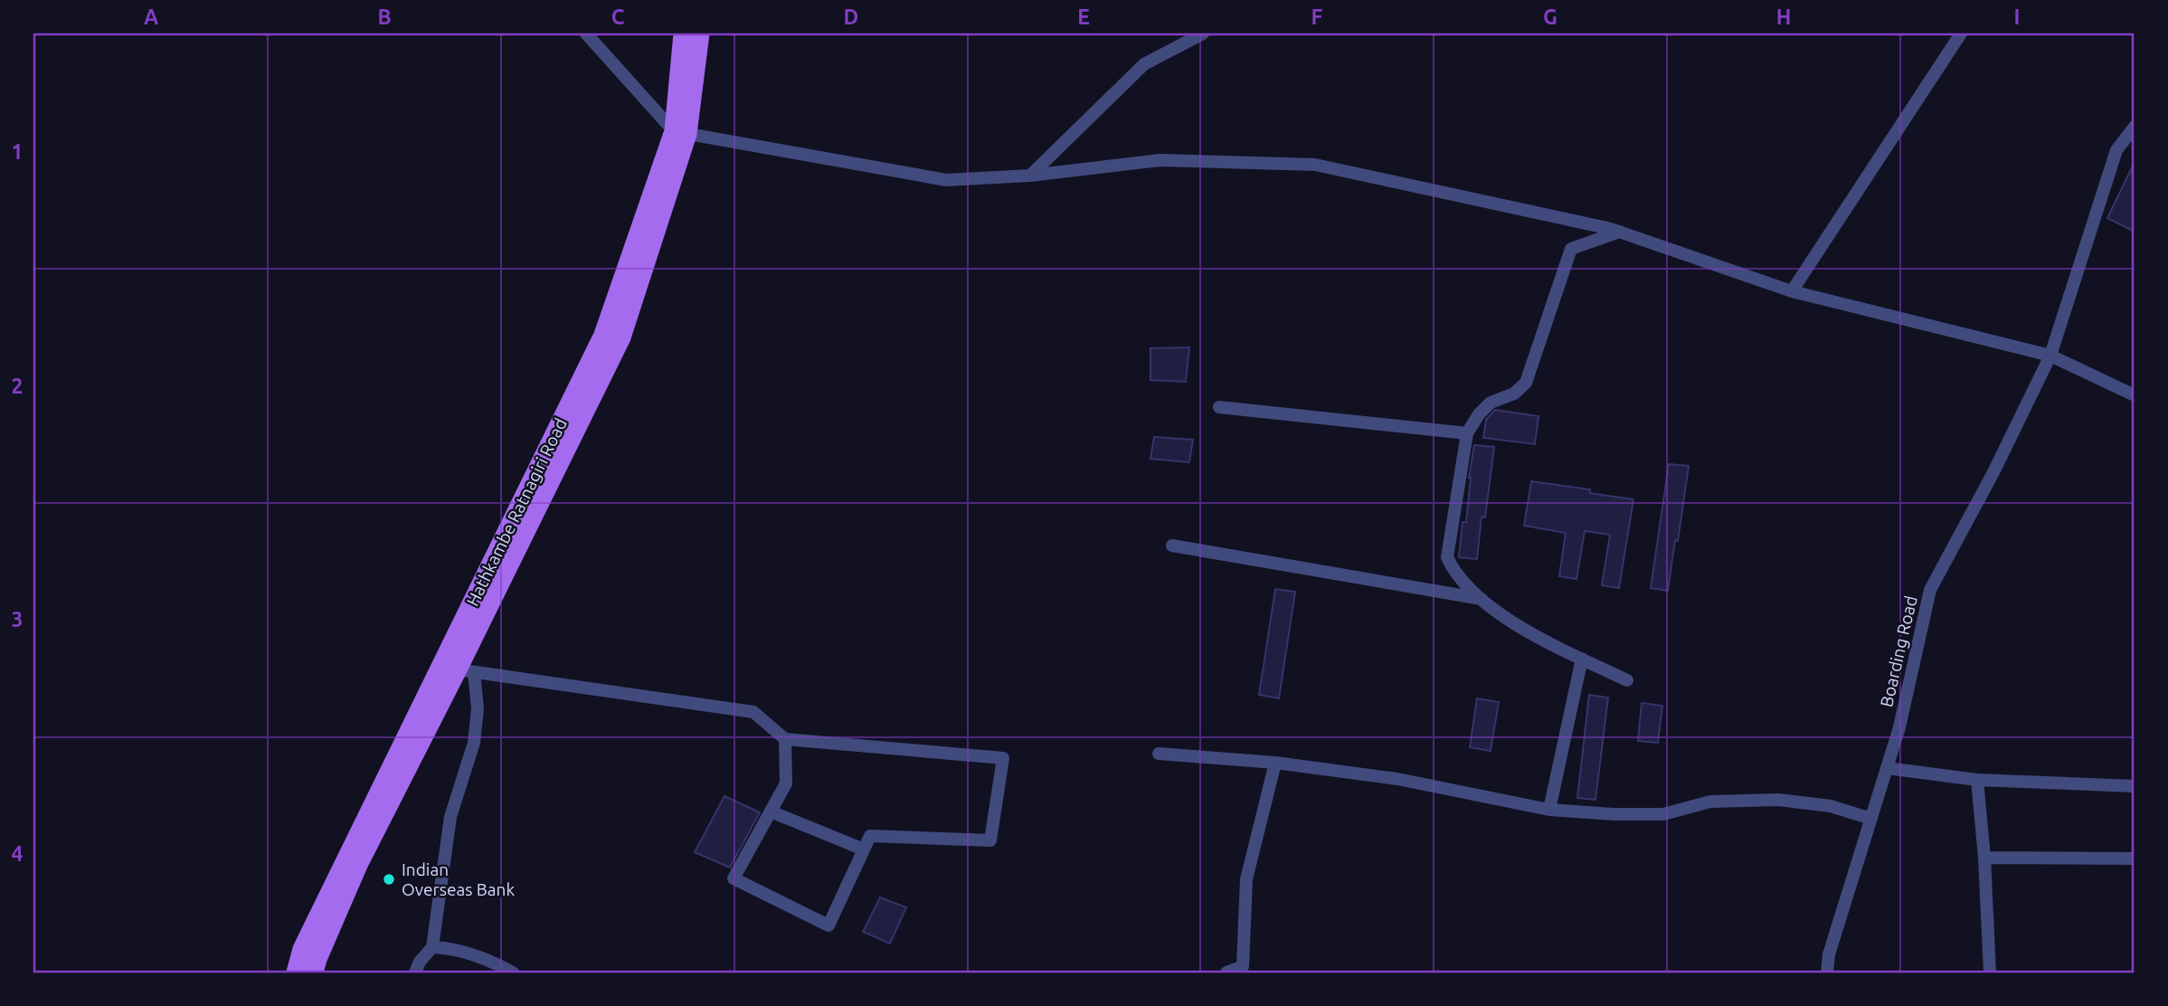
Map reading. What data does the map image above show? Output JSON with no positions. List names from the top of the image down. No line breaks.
{"streets":{"main road":["Hathkambe Ratnagiri Road"],"street":["Boarding Road"]},"places":["Indian Overseas Bank"],"grid":{"columns":["A","B","C","D","E","F","G","H","I"],"rows":["1","2","3","4"]}}
